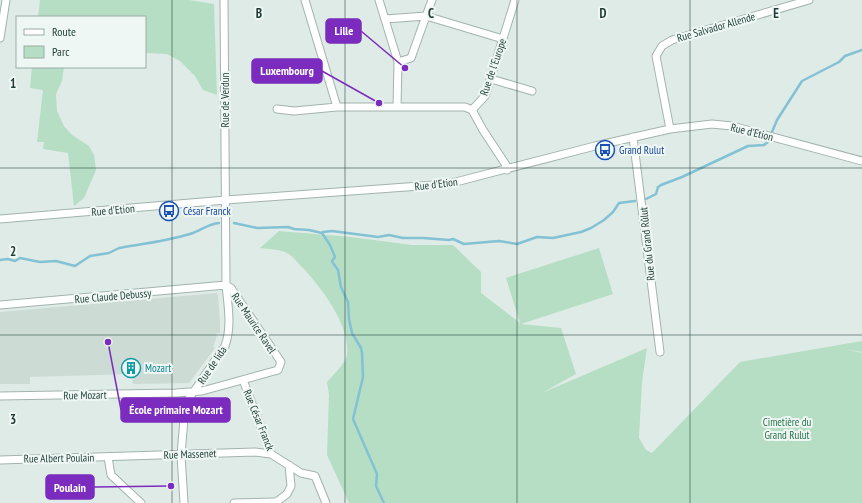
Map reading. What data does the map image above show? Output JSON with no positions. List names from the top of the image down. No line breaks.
{"streets":{"street":["Rue Salvador Allende","Rue de l'Europe","Rue de Verdun","Rue d'Etion","Rue du Grand Rûlut","Rue Claude Debussy","Rue Maurice Ravel","Rue de Iida","Rue Mozart","Rue César Franck","Rue Massenet","Rue Albert Poulain"]},"crossings":[["Rue Salvador Allende","Rue d'Etion"],["Rue de Verdun","Rue d'Etion"],["Rue de Verdun","Rue de Iida"],["Rue d'Etion","Rue du Grand Rûlut"],["Rue d'Etion","Rue de Iida"],["Rue Claude Debussy","Rue Maurice Ravel"],["Rue Claude Debussy","Rue de Iida"],["Rue Maurice Ravel","Rue de Iida"],["Rue Maurice Ravel","Rue Mozart"],["Rue Maurice Ravel","Rue César Franck"],["Rue de Iida","Rue Mozart"],["Rue de Iida","Rue Massenet"],["Rue César Franck","Rue Massenet"],["Rue Massenet","Rue Albert Poulain"]],"parks":["Cimetière du Grand Rulut"],"places":{"other":["Lille","Luxembourg","École primaire Mozart","Poulain"],"bus stop":["Grand Rulut","César Franck"],"building":["Mozart"]},"legend":["Route","Parc"],"grid":{"columns":["B","C","D","E"],"rows":["1","2","3"]}}
